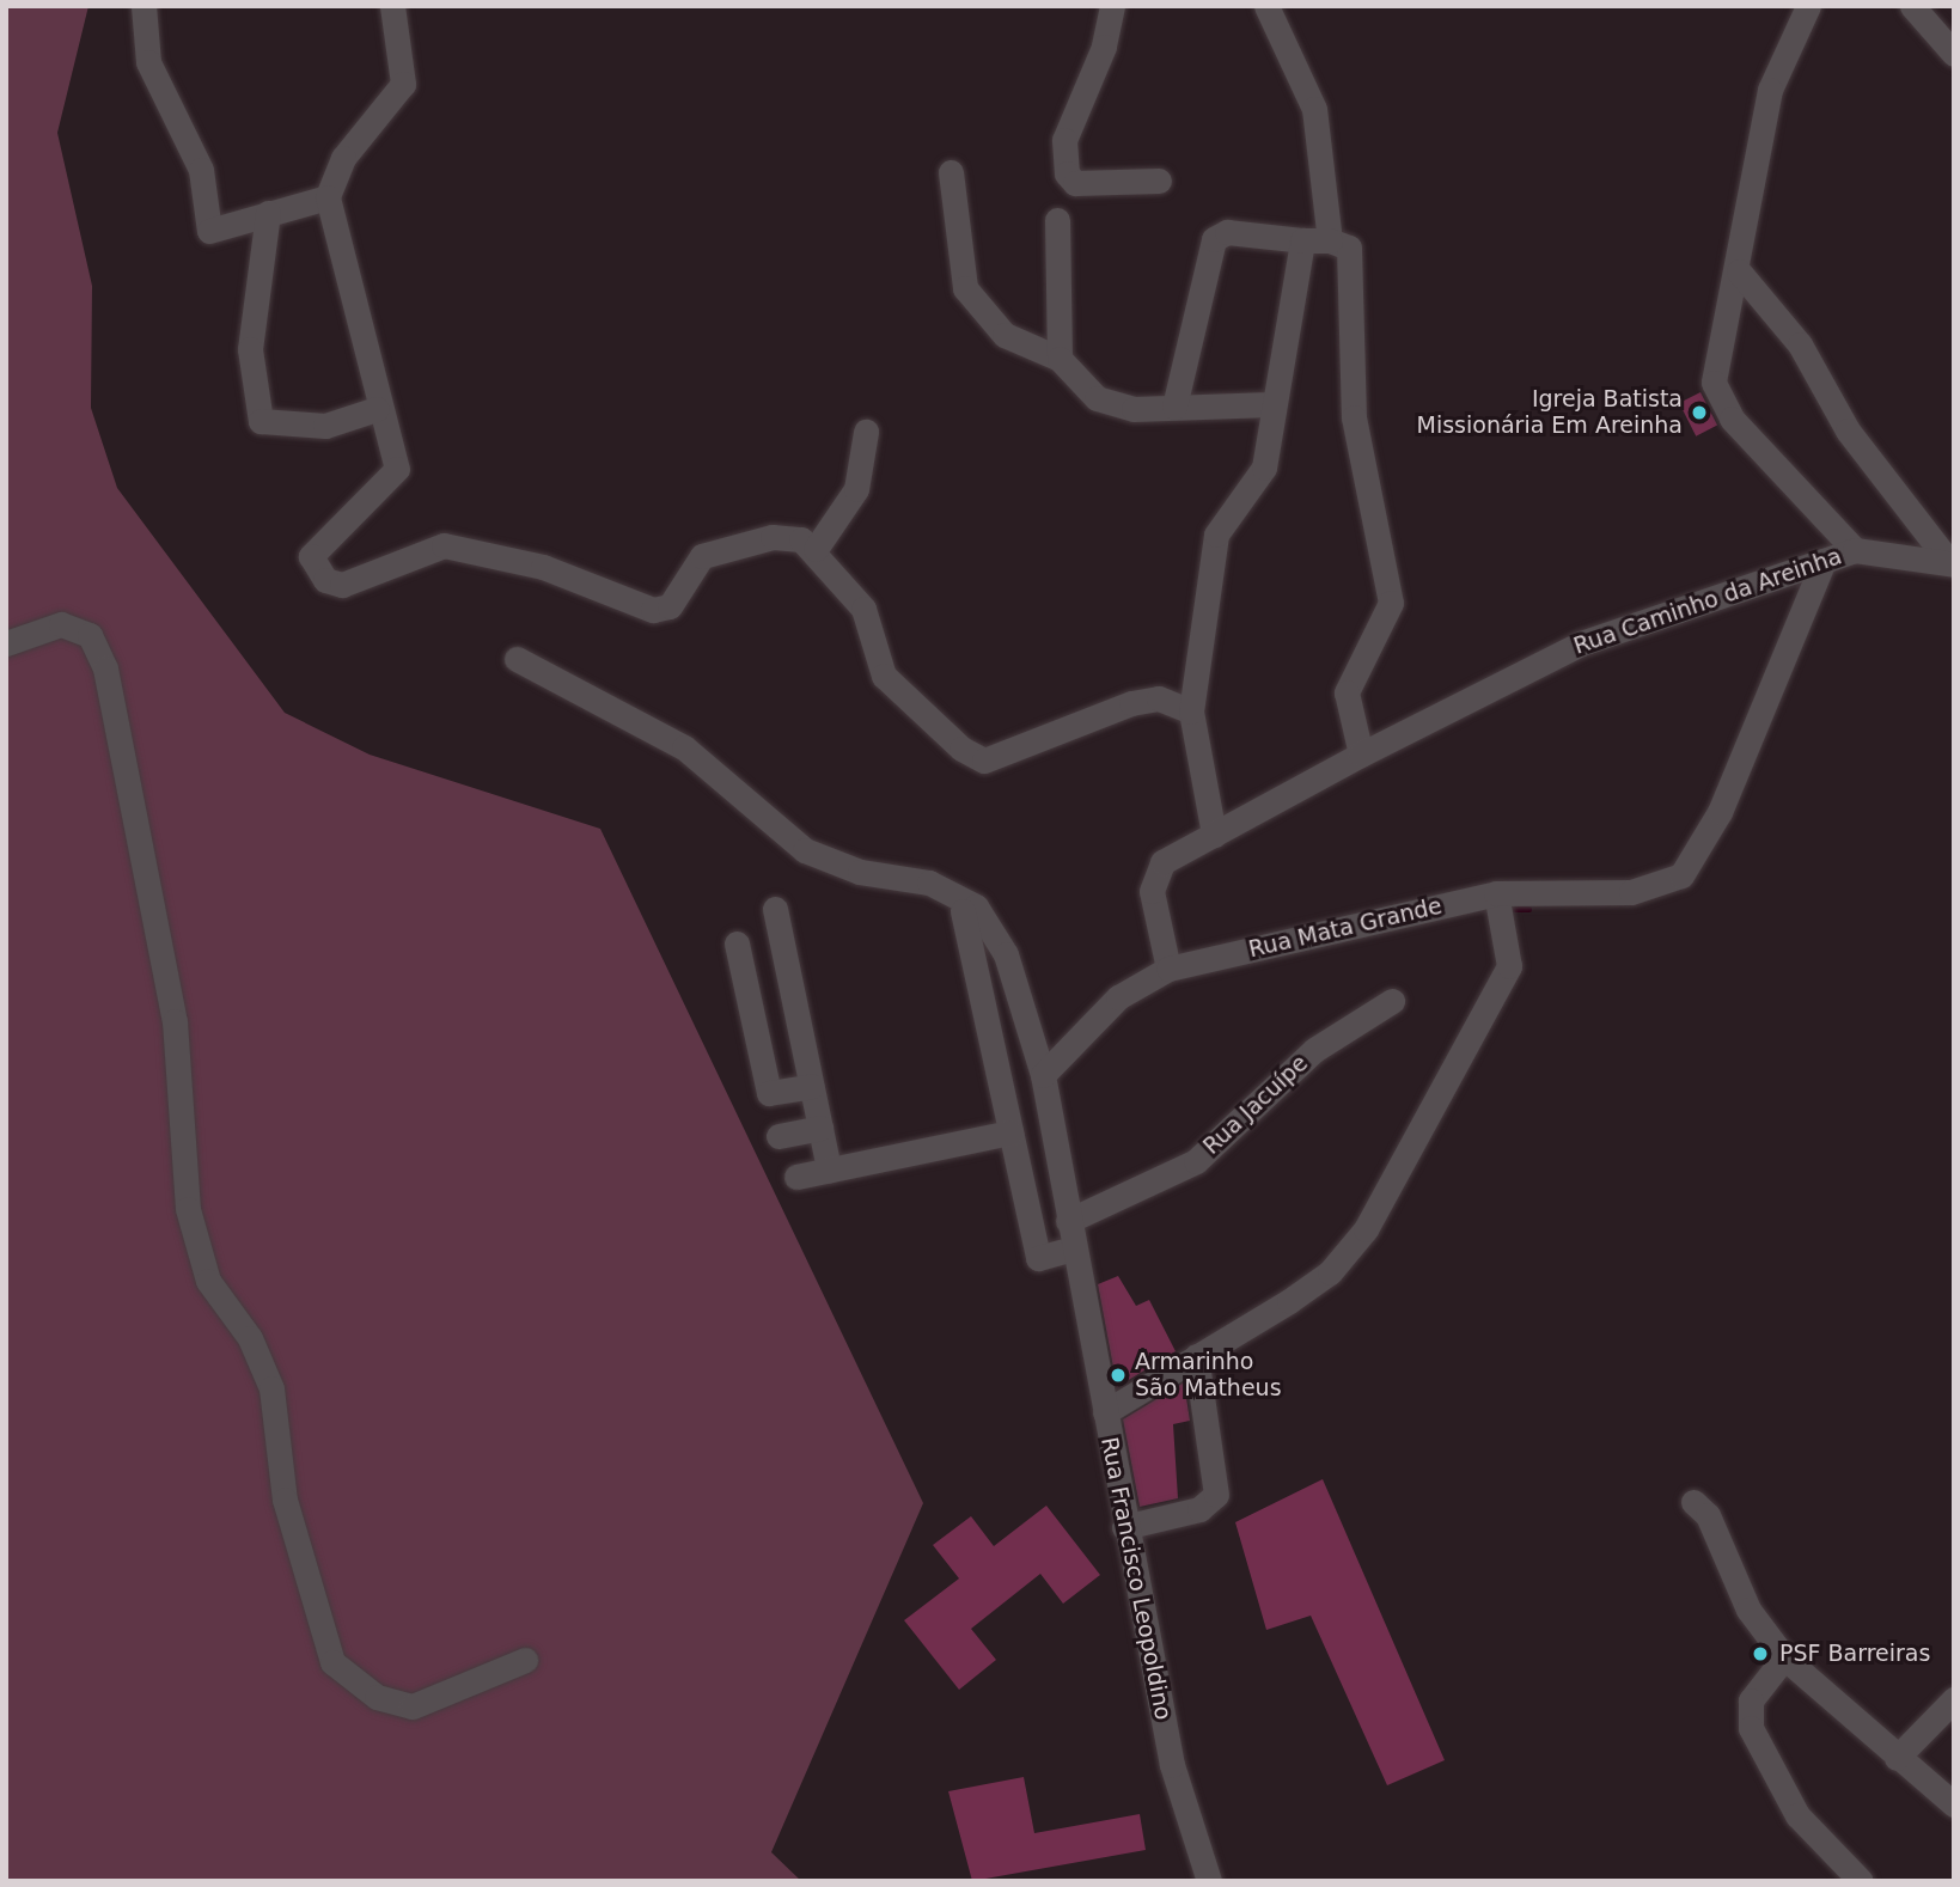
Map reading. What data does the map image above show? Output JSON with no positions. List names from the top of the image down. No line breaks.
{"streets":{"street":["Rua Caminho da Areinha","Rua Mata Grande","Rua Jacuípe","Rua Francisco Leopoldino"]},"crossings":[["Rua Caminho da Areinha","Rua Mata Grande"],["Rua Mata Grande","Rua Francisco Leopoldino"]],"places":["Igreja Batista Missionária Em Areinha","Armarinho São Matheus","PSF Barreiras"]}
